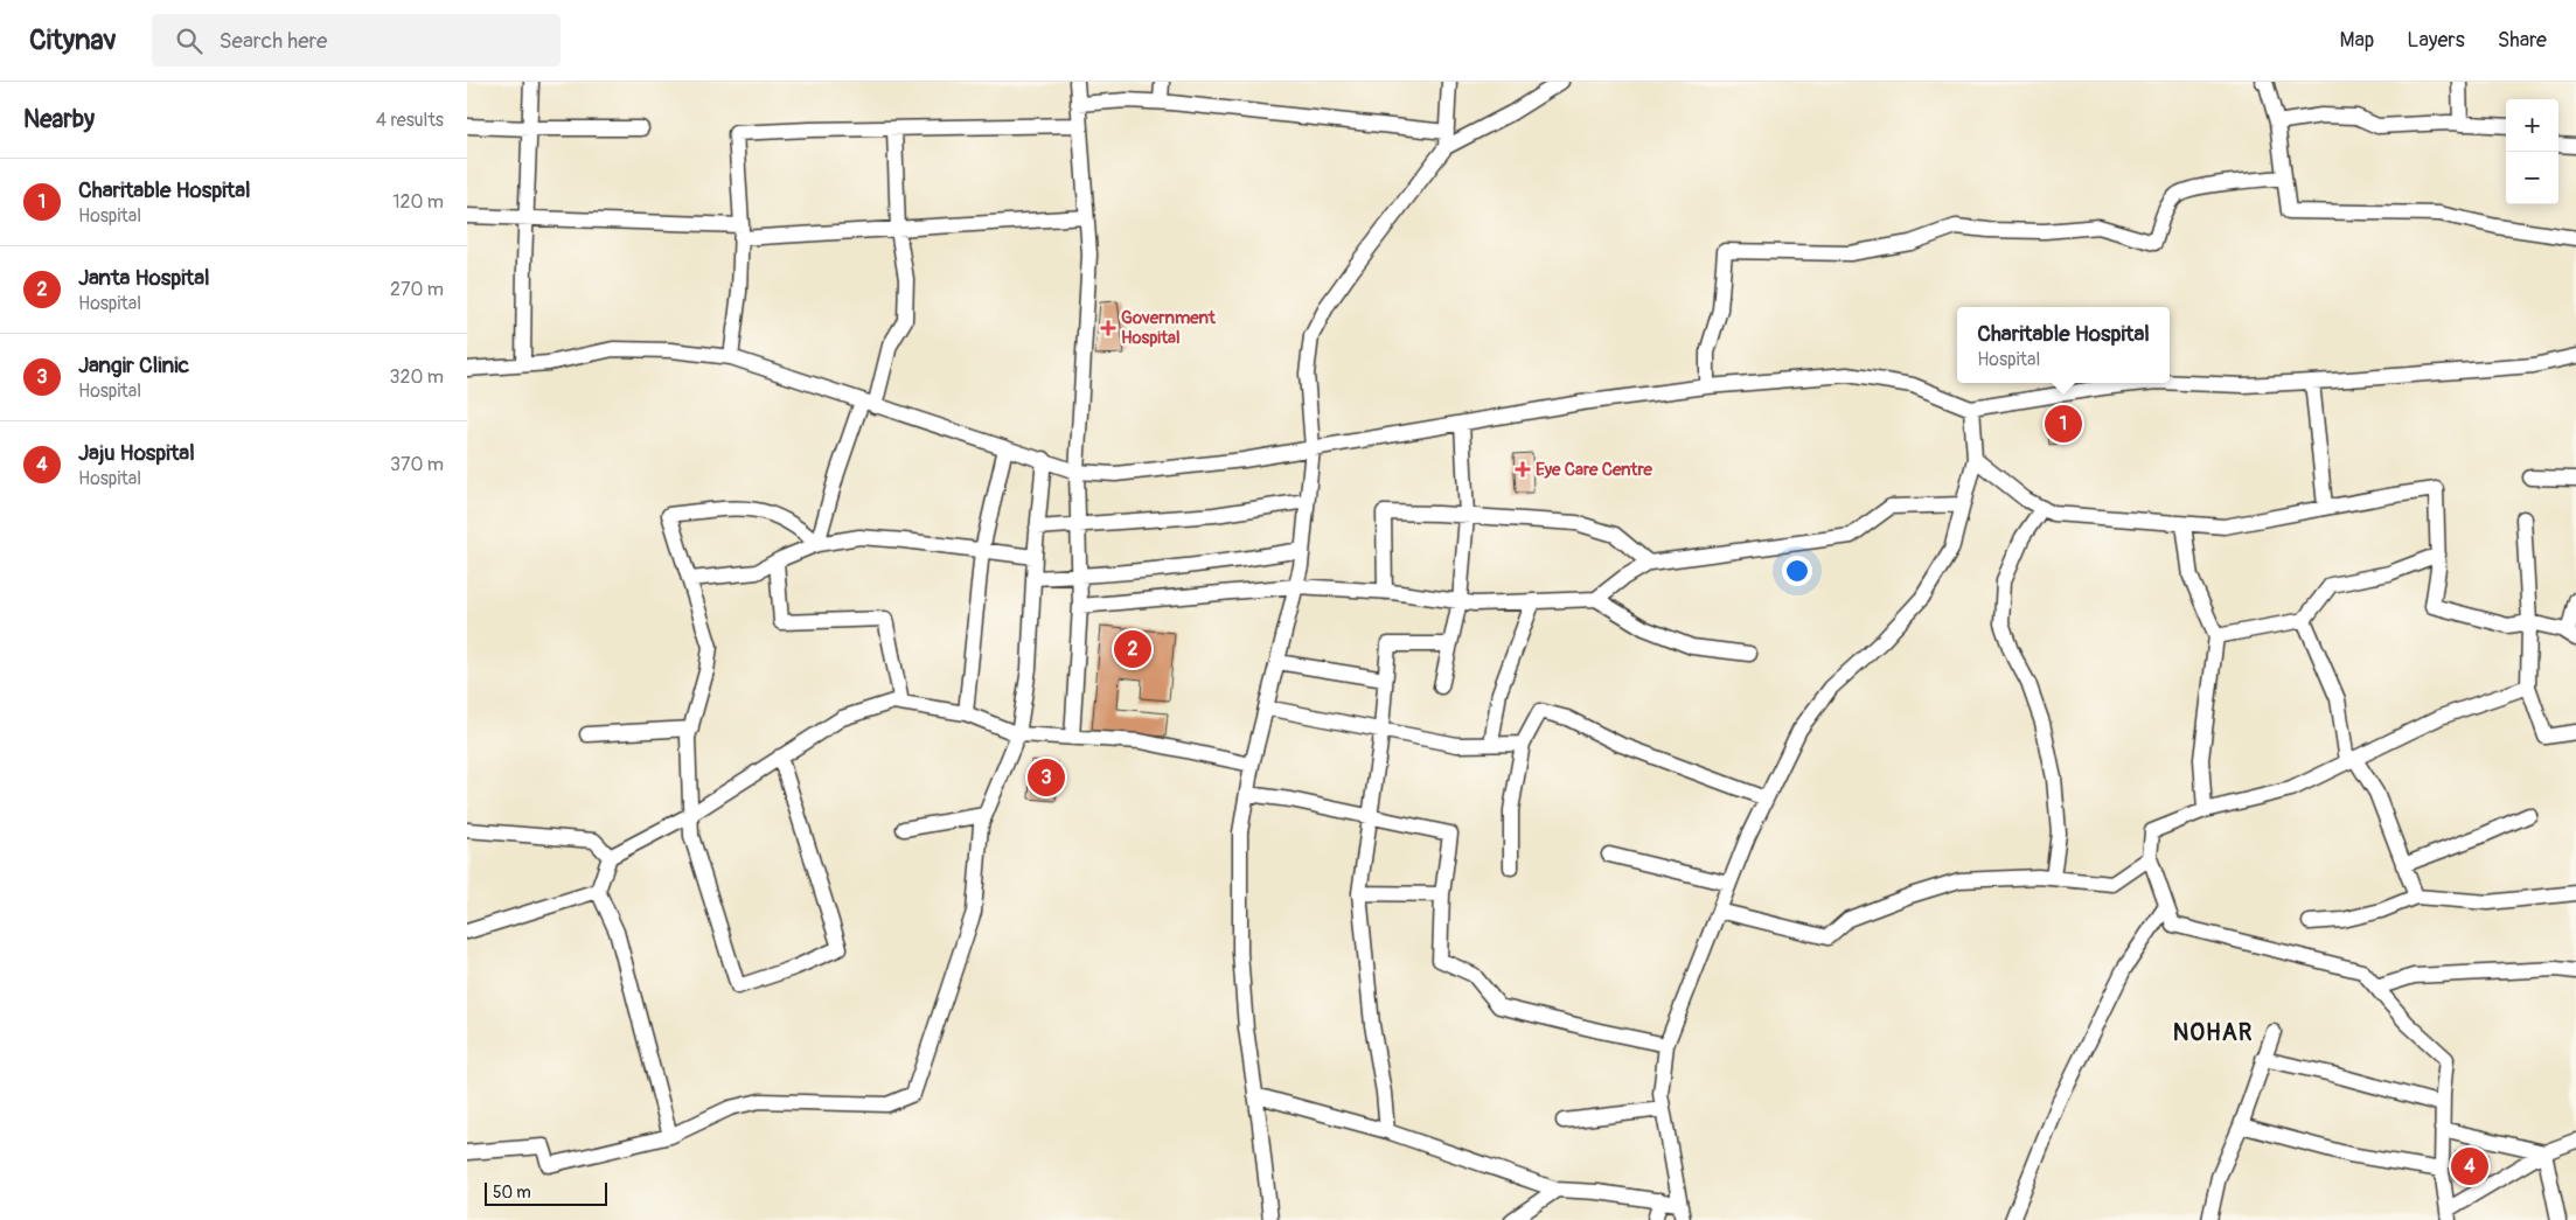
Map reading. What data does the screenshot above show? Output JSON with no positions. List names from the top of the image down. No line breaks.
{"districts":["NOHAR"],"places":{"health":["Government Hospital","Eye Care Centre"]},"scale_bar":"50 m","page":{"header":"Citynav","search":"Search here","nav":["Map","Layers","Share"],"heading":["Nearby","4 results"],"map_buttons":["+","−"],"list":[{"mark":"1","name":"Charitable Hospital","note":"Hospital","value":"120 m"},{"mark":"2","name":"Janta Hospital","note":"Hospital","value":"270 m"},{"mark":"3","name":"Jangir Clinic","note":"Hospital","value":"320 m"},{"mark":"4","name":"Jaju Hospital","note":"Hospital","value":"370 m"}],"popup":["Charitable Hospital","Hospital"],"pins":["1","2","3","4"],"scale":"50 m"}}
